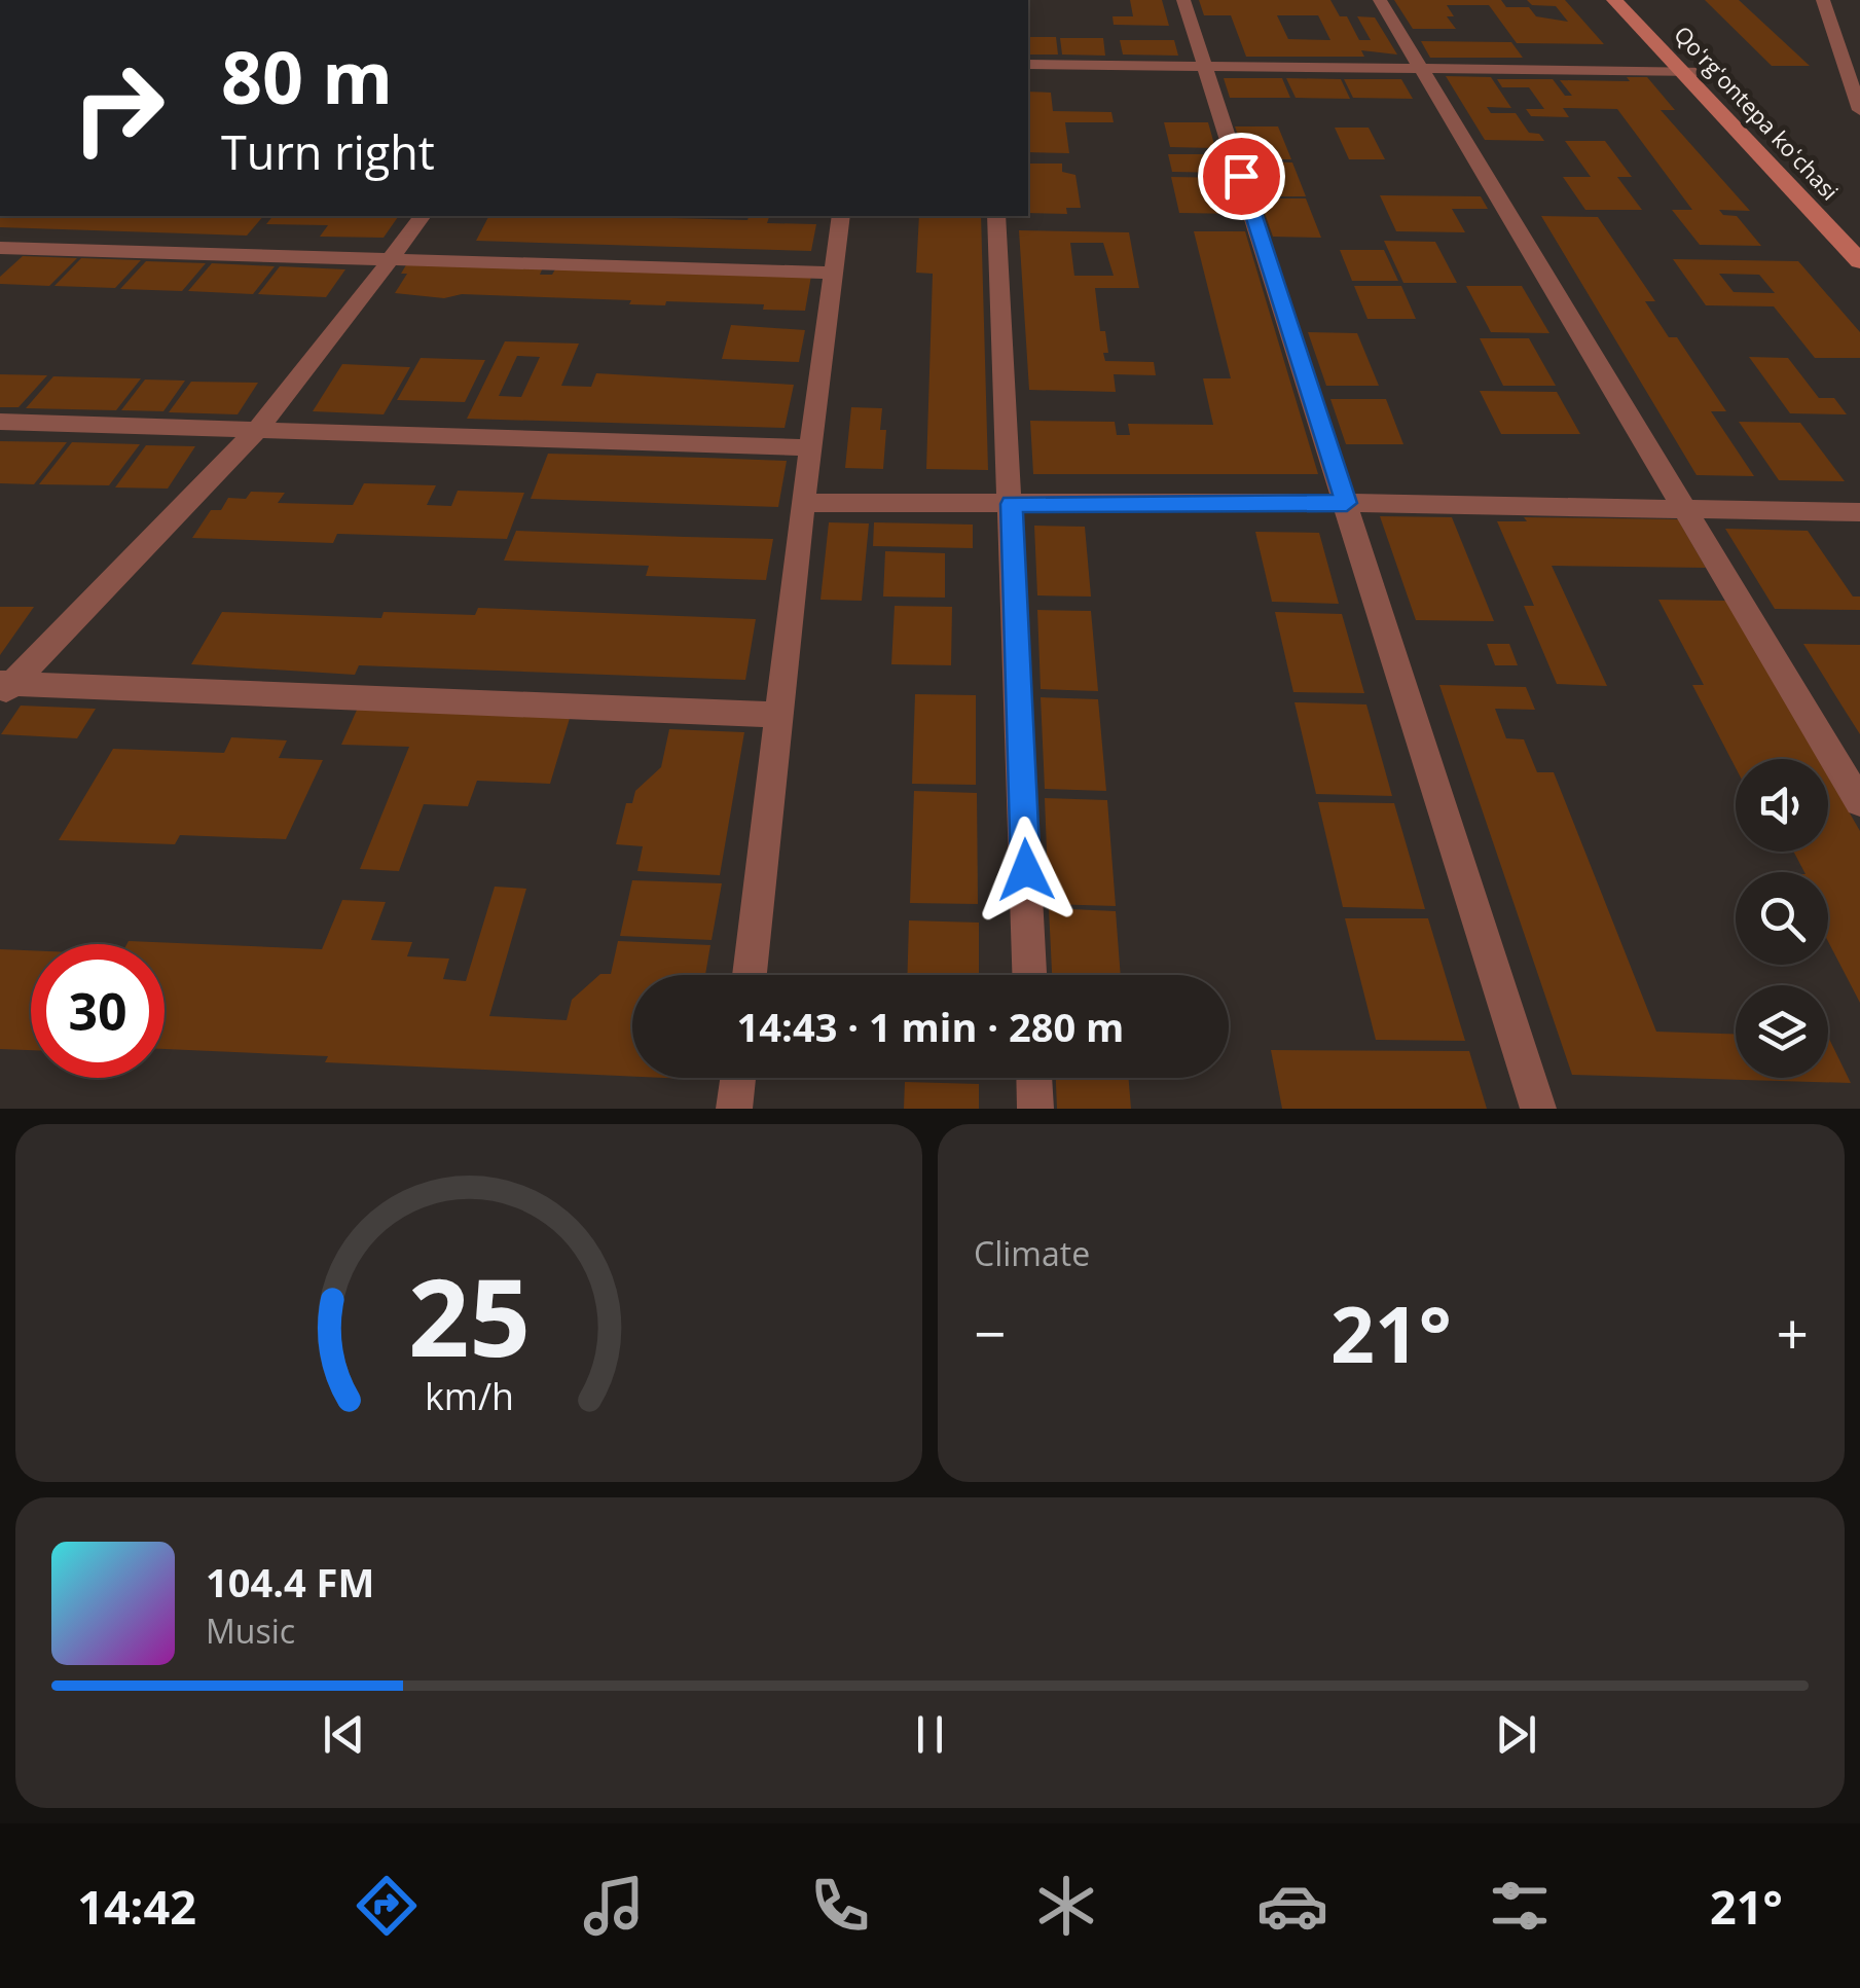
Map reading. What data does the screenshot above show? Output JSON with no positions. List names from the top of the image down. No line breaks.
{"streets":{"main road":["Qoʻrgʻontepa koʻchasi"]},"page":{"turn":["80 m","Turn right"],"limit":"30","trip":"14:43 · 1 min · 280 m","tile":"Climate","heat":["−","21°","+"],"song":["104.4 FM","Music"],"tabs":["14:42","21°"],"gauge":["25","km/h"]}}
